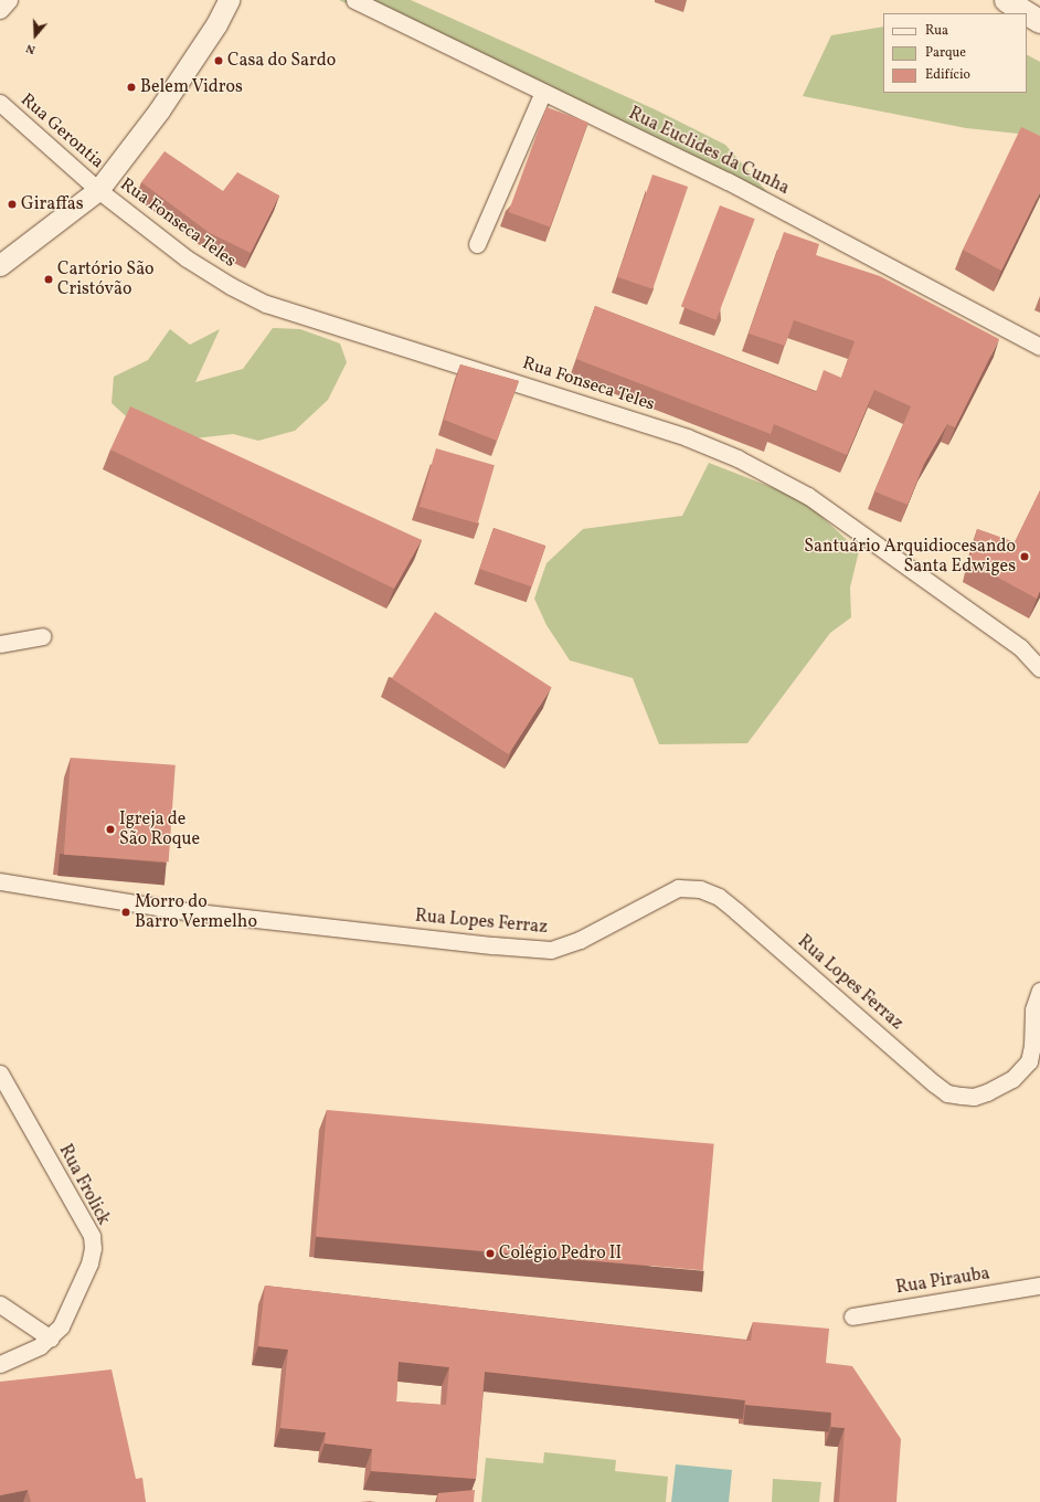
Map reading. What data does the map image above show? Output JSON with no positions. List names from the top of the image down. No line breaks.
{"streets":{"street":["Rua Gerontia","Rua Euclides da Cunha","Rua Fonseca Teles","Rua Lopes Ferraz","Rua Frolick","Rua Pirauba"]},"crossings":[["Rua Gerontia","Rua Fonseca Teles"]],"places":["Casa do Sardo","Belem Vidros","Giraffas","Cartório São Cristóvão","Santuário Arquidiocesando Santa Edwiges","Igreja de São Roque","Morro do Barro Vermelho","Colégio Pedro II"],"legend":["Rua","Parque","Edifício"],"north":"bottom"}
